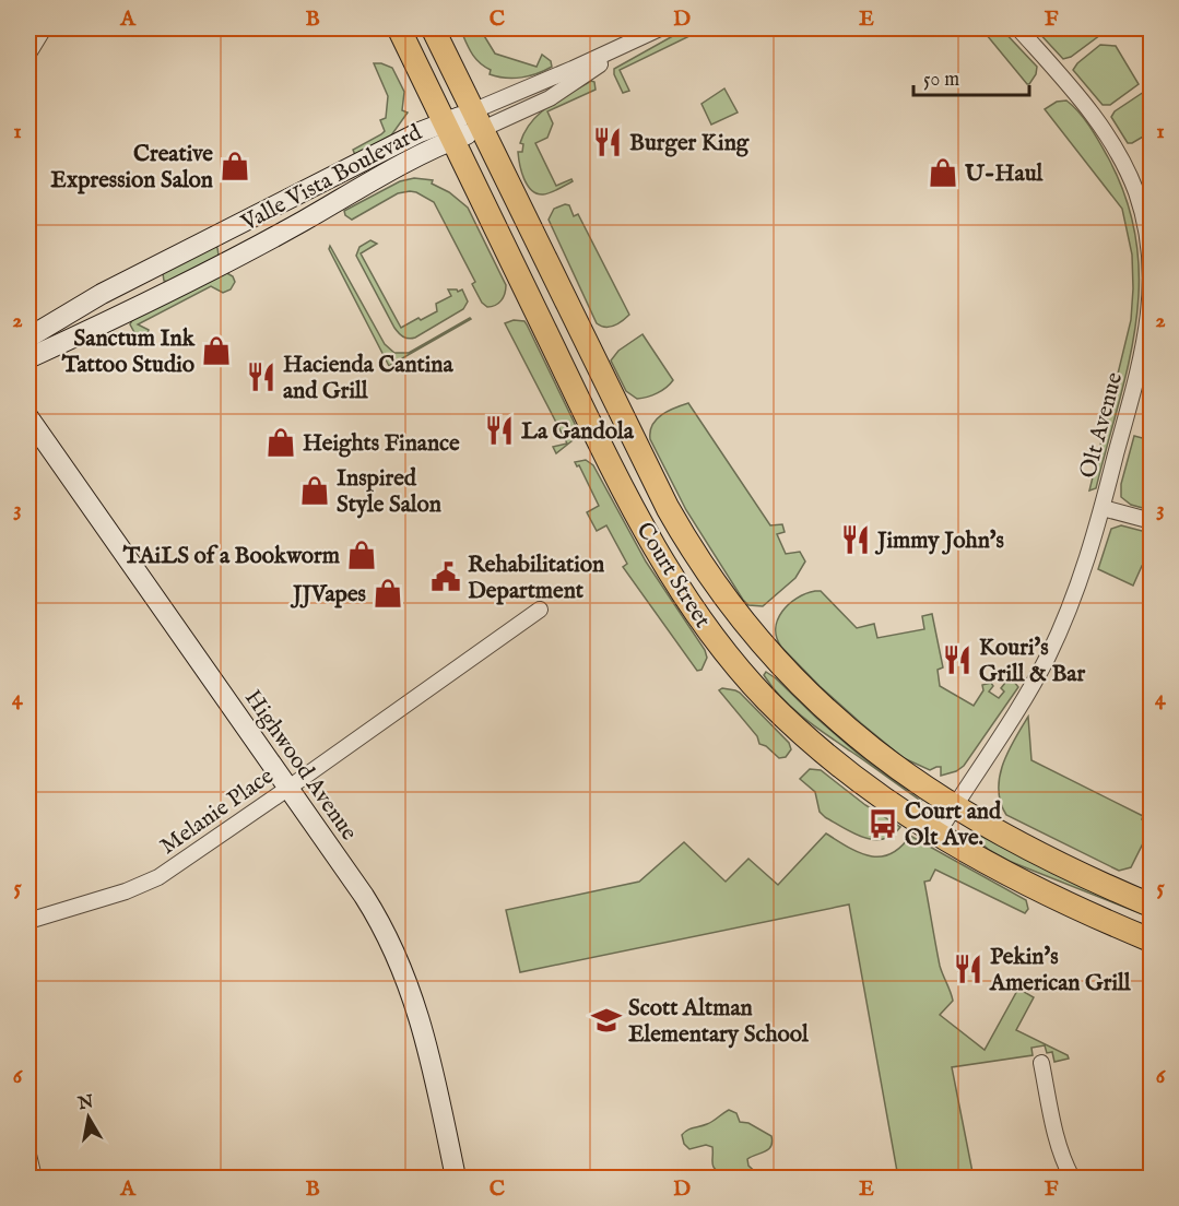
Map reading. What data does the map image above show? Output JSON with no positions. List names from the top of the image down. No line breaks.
{"streets":{"main road":["Court Street"],"street":["Valle Vista Boulevard","Olt Avenue","Highwood Avenue","Melanie Place"]},"crossings":[["Valle Vista Boulevard","Court Street"],["Olt Avenue","Court Street"],["Highwood Avenue","Melanie Place"]],"places":{"restaurant":["Burger King","Hacienda Cantina and Grill","La Gandola","Jimmy John's","Kouri's Grill & Bar","Pekin's American Grill"],"shop":["Creative Expression Salon","U-Haul","Sanctum Ink Tattoo Studio","Heights Finance","Inspired Style Salon","TAiLS of a Bookworm","JJVapes"],"public building":["Rehabilitation Department"],"bus stop":["Court and Olt Ave."],"school or university":["Scott Altman Elementary School"]},"scale_bar":"50 m","north":"top","grid":{"columns":["A","B","C","D","E","F"],"rows":["1","2","3","4","5","6"]}}
